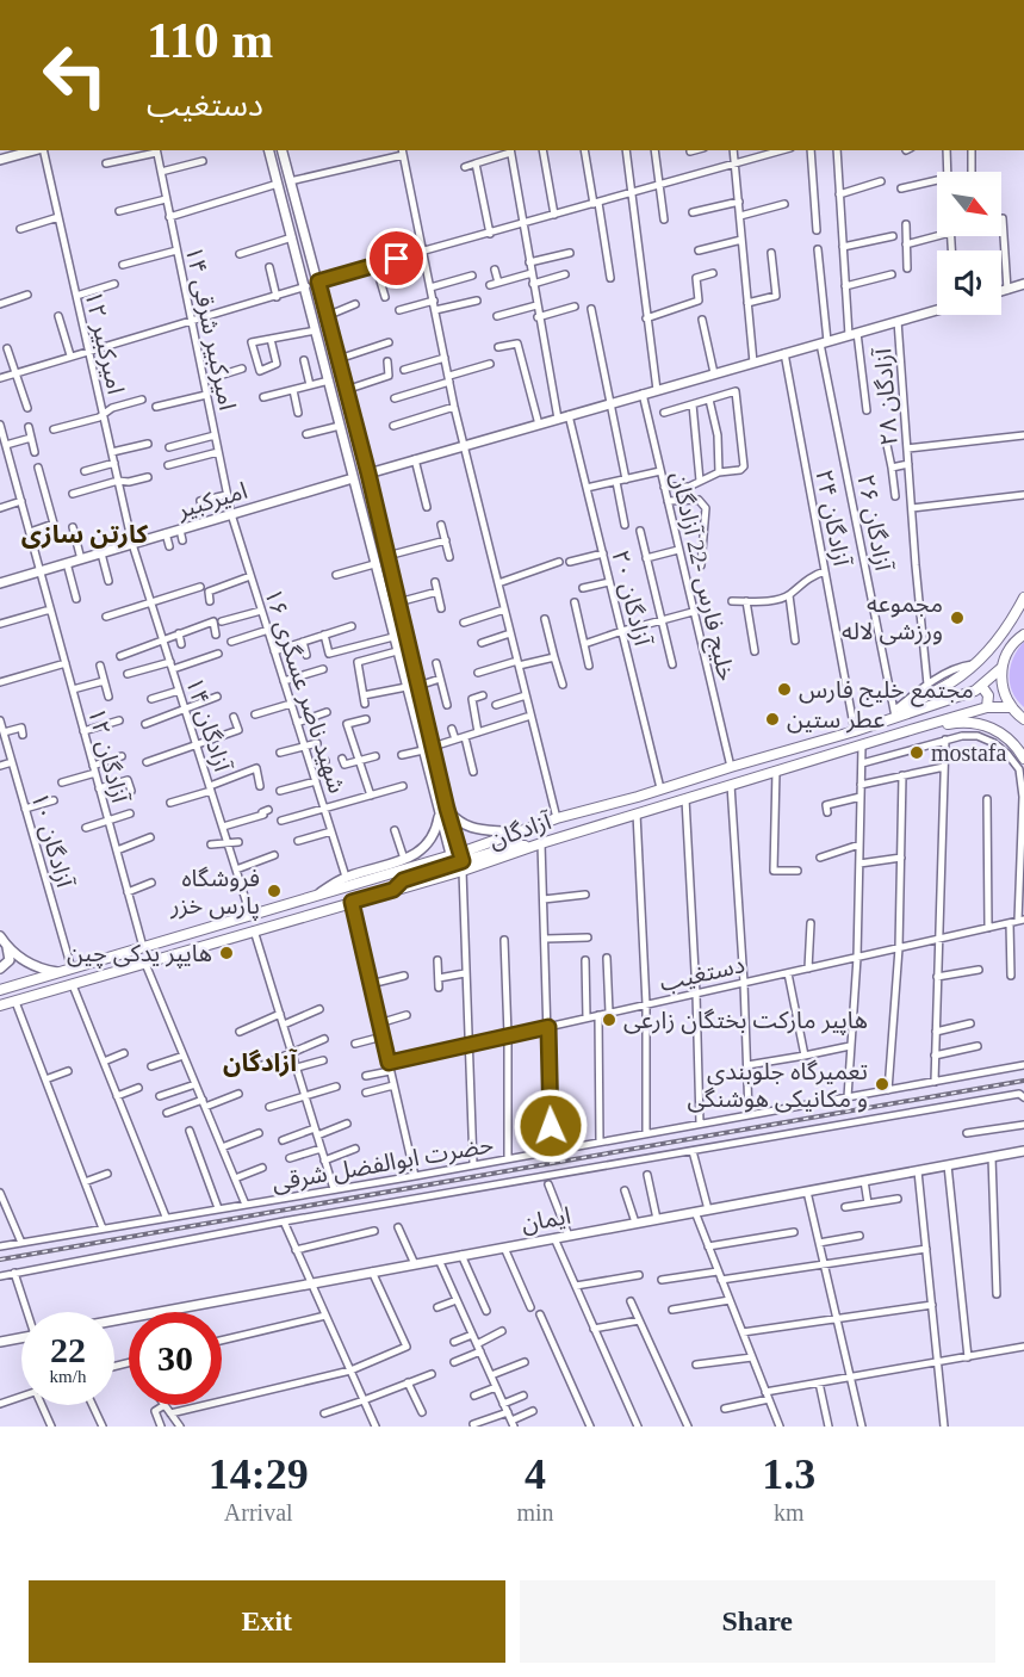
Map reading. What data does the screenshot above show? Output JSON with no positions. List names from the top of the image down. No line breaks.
{"streets":{"main road":["آزادگان"],"street":["۱۴ امیرکبیر شرقی","امیرکبیر ۱۲","۲۸ آزادگان","امیرکبیر","۲۴ آزادگان","۲۶ آزادگان","خلیج فارس -22 آزادگان","۲۰ آزادگان","۱۶ شهید ناصر عسگری","۱۴ آزادگان","۱۲ آزادگان","۱۰ آزادگان","دستغیب","حضرت ابوالفضل شرقی","ایمان"]},"crossings":[["۱۴ امیرکبیر شرقی","امیرکبیر"],["۱۴ امیرکبیر شرقی","۱۶ شهید ناصر عسگری"],["امیرکبیر ۱۲","امیرکبیر"],["امیرکبیر ۱۲","۱۴ آزادگان"],["امیرکبیر","۱۶ شهید ناصر عسگری"],["امیرکبیر","۱۴ آزادگان"],["امیرکبیر","۱۲ آزادگان"],["۲۴ آزادگان","آزادگان"],["۲۶ آزادگان","آزادگان"],["خلیج فارس -22 آزادگان","آزادگان"],["۲۰ آزادگان","آزادگان"],["۱۴ آزادگان","آزادگان"],["۱۲ آزادگان","آزادگان"],["آزادگان","۱۰ آزادگان"]],"districts":["کارتن سازی","آزادگان"],"places":["مجموعه ورزشی لاله","مجتمع خلیج فارس","عطر ستین","mostafa","فروشگاه پارس خزر","هایپر یدکی چین","هاپیر مارکت بختگان زارعی","تعمیرگاه جلوبندی و مکانیکی هوشنگی"],"north":"bottom right","page":{"turn":["110 m","دستغیب"],"speed":"22 km/h","limit":"30","eta":["14:29","Arrival","4","min","1.3","km"],"buttons":["Exit","Share"]}}
